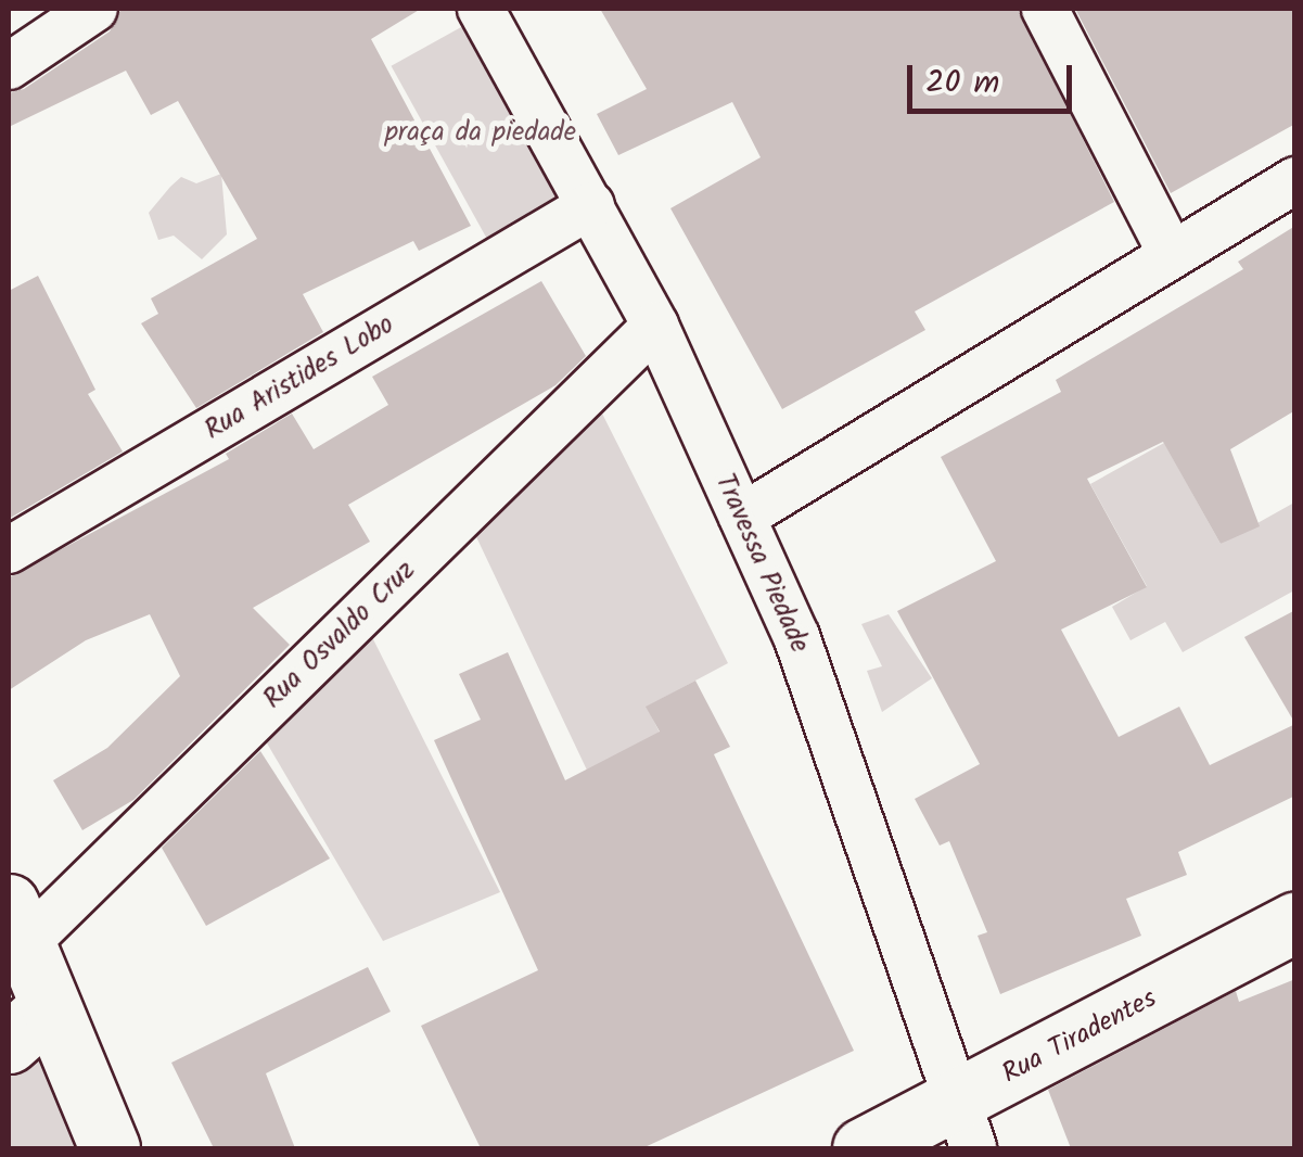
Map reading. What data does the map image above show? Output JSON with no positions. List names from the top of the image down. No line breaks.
{"streets":{"street":["Rua Aristides Lobo","Travessa Piedade","Rua Osvaldo Cruz","Rua Tiradentes"]},"crossings":[["Rua Aristides Lobo","Travessa Piedade"],["Travessa Piedade","Rua Osvaldo Cruz"],["Travessa Piedade","Rua Tiradentes"]],"parks":["praça da piedade"],"scale_bar":"20 m"}
